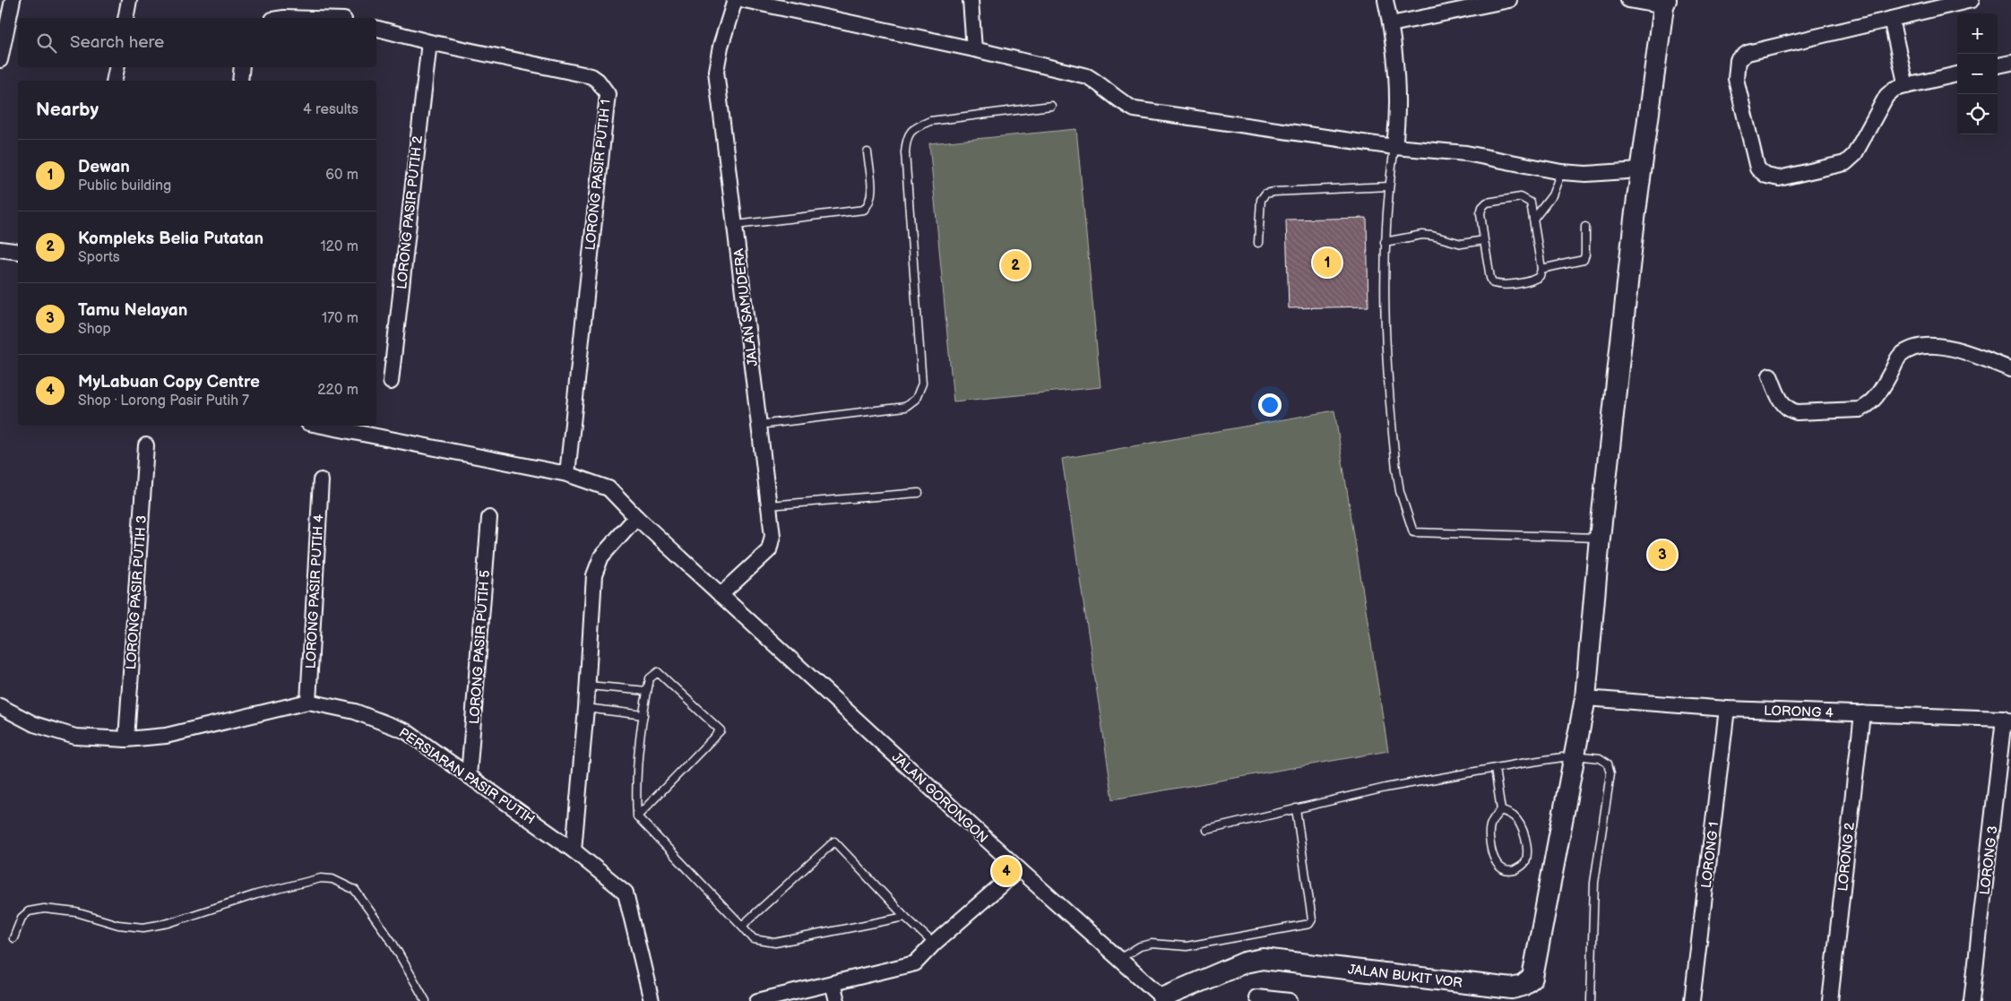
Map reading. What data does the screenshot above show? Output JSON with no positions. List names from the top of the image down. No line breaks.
{"streets":{"street":["LORONG PASIR PUTIH 1","LORONG PASIR PUTIH 2","JALAN SAMUDERA","LORONG PASIR PUTIH 4","LORONG PASIR PUTIH 3","LORONG PASIR PUTIH 5","LORONG 4","PERSIARAN PASIR PUTIH","JALAN GORONGON","LORONG 1","LORONG 2","LORONG 3","JALAN BUKIT VOR"]},"crossings":[["LORONG PASIR PUTIH 1","LORONG PASIR PUTIH 2"],["LORONG PASIR PUTIH 1","JALAN GORONGON"],["JALAN SAMUDERA","JALAN GORONGON"],["LORONG PASIR PUTIH 4","PERSIARAN PASIR PUTIH"],["LORONG PASIR PUTIH 3","PERSIARAN PASIR PUTIH"],["LORONG PASIR PUTIH 5","PERSIARAN PASIR PUTIH"],["LORONG 4","LORONG 1"],["LORONG 4","LORONG 2"],["LORONG 4","LORONG 3"],["LORONG 4","JALAN BUKIT VOR"],["JALAN GORONGON","JALAN BUKIT VOR"]],"page":{"map_buttons":["+","−"],"search":"Search here","heading":["Nearby","4 results"],"list":[{"mark":"1","name":"Dewan","note":"Public building","value":"60 m"},{"mark":"2","name":"Kompleks Belia Putatan","note":"Sports","value":"120 m"},{"mark":"3","name":"Tamu Nelayan","note":"Shop","value":"170 m"},{"mark":"4","name":"MyLabuan Copy Centre","note":"Shop · Lorong Pasir Putih 7","value":"220 m"}],"pins":["1","2","3","4"]}}
